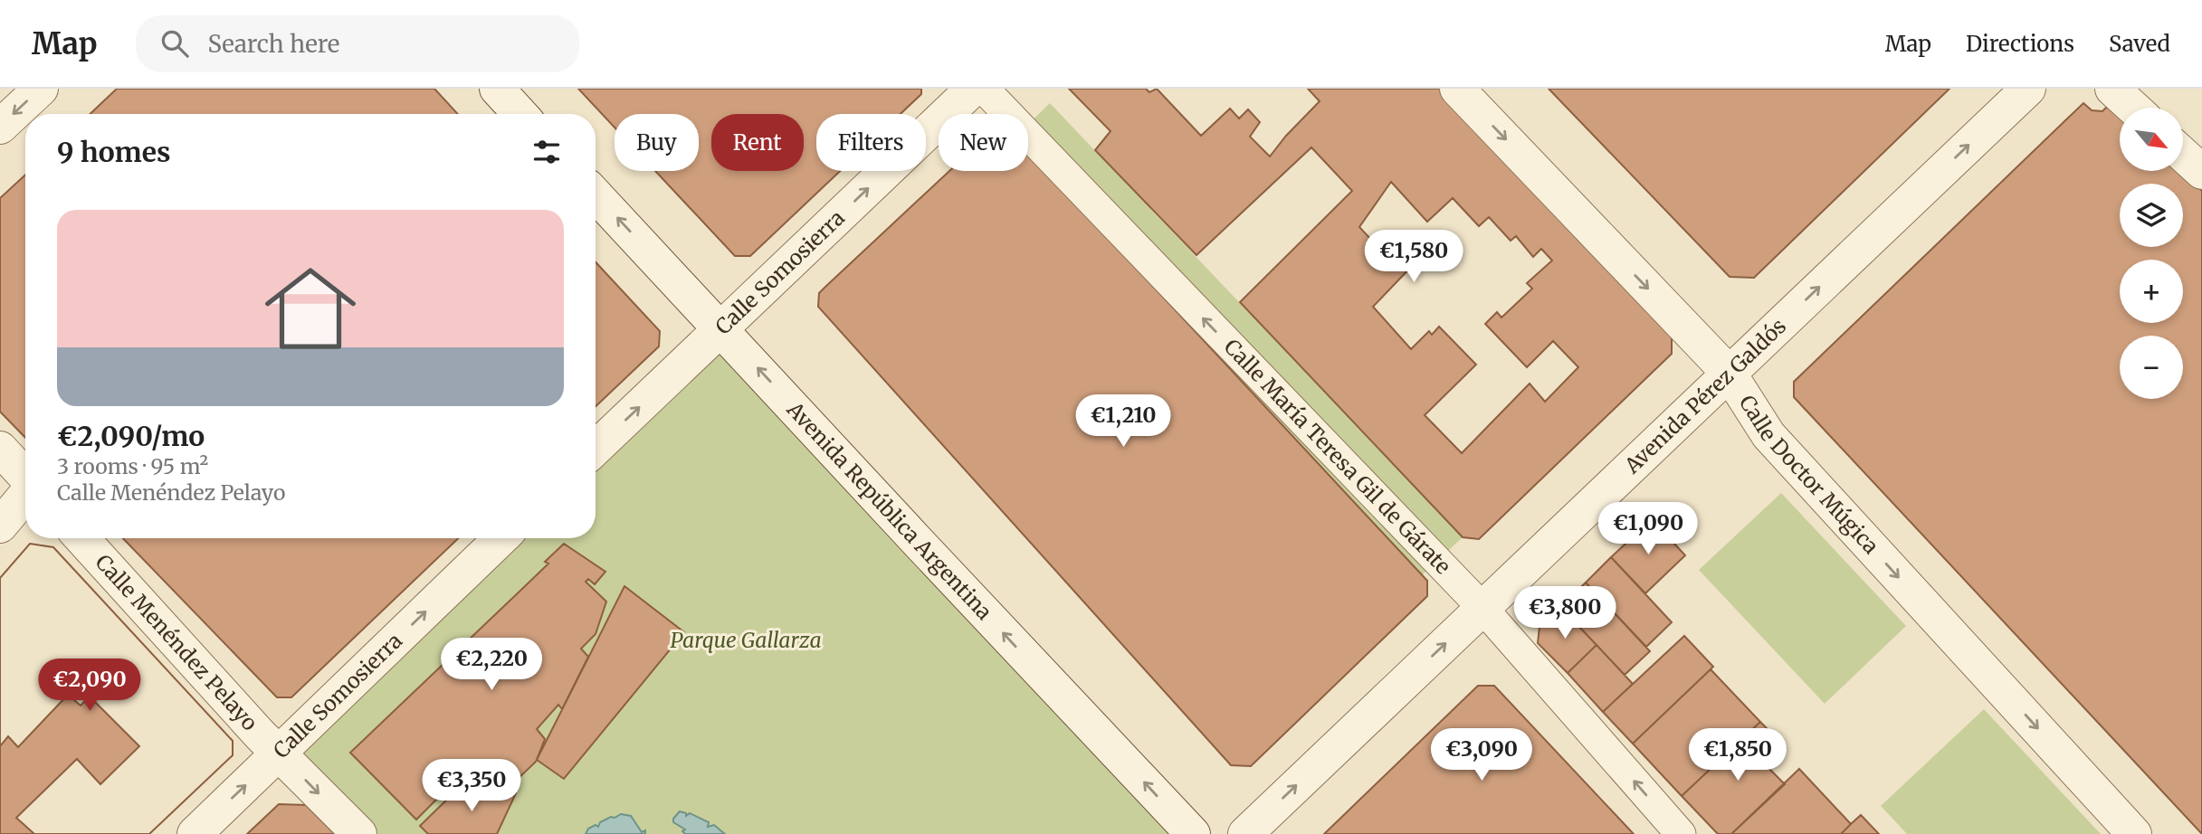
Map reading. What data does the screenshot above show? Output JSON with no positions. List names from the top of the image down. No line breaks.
{"streets":{"street":["Calle Somosierra","Avenida Pérez Galdós","Calle María Teresa Gil de Gárate","Calle Doctor Múgica","Avenida República Argentina","Calle Menéndez Pelayo"]},"crossings":[["Calle Somosierra","Avenida República Argentina"],["Calle Somosierra","Calle Menéndez Pelayo"],["Avenida Pérez Galdós","Calle María Teresa Gil de Gárate"],["Avenida Pérez Galdós","Calle Doctor Múgica"]],"one_way":["Calle Somosierra","Avenida Pérez Galdós","Calle María Teresa Gil de Gárate","Calle Doctor Múgica","Avenida República Argentina"],"parks":["Parque Gallarza"],"north":"bottom right","page":{"header":"Map","search":"Search here","nav":["Map","Directions","Saved"],"map_buttons":["+","−"],"chip":["Buy","Rent","Filters","New"],"heading":"9 homes","list":[{"name":"€2,090/mo","note":"3 rooms · 95 m² · Calle Menéndez Pelayo"}],"price":["€1,580","€1,210","€1,090","€3,800","€2,220","€2,090","€3,090","€1,850","€3,350"]}}
